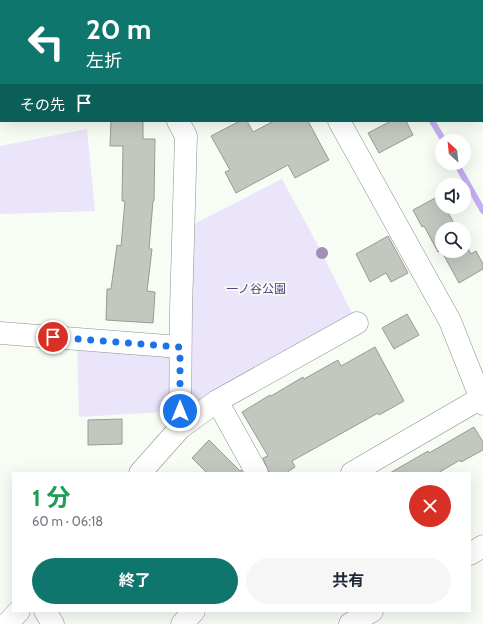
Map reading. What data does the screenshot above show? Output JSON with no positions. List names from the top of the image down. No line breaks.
{"parks":["一ノ谷公園"],"north":"top left","page":{"turn":["20 m","左折"],"then":"その先","heading":["1 分","60 m · 06:18"],"buttons":["終了","共有"]}}
